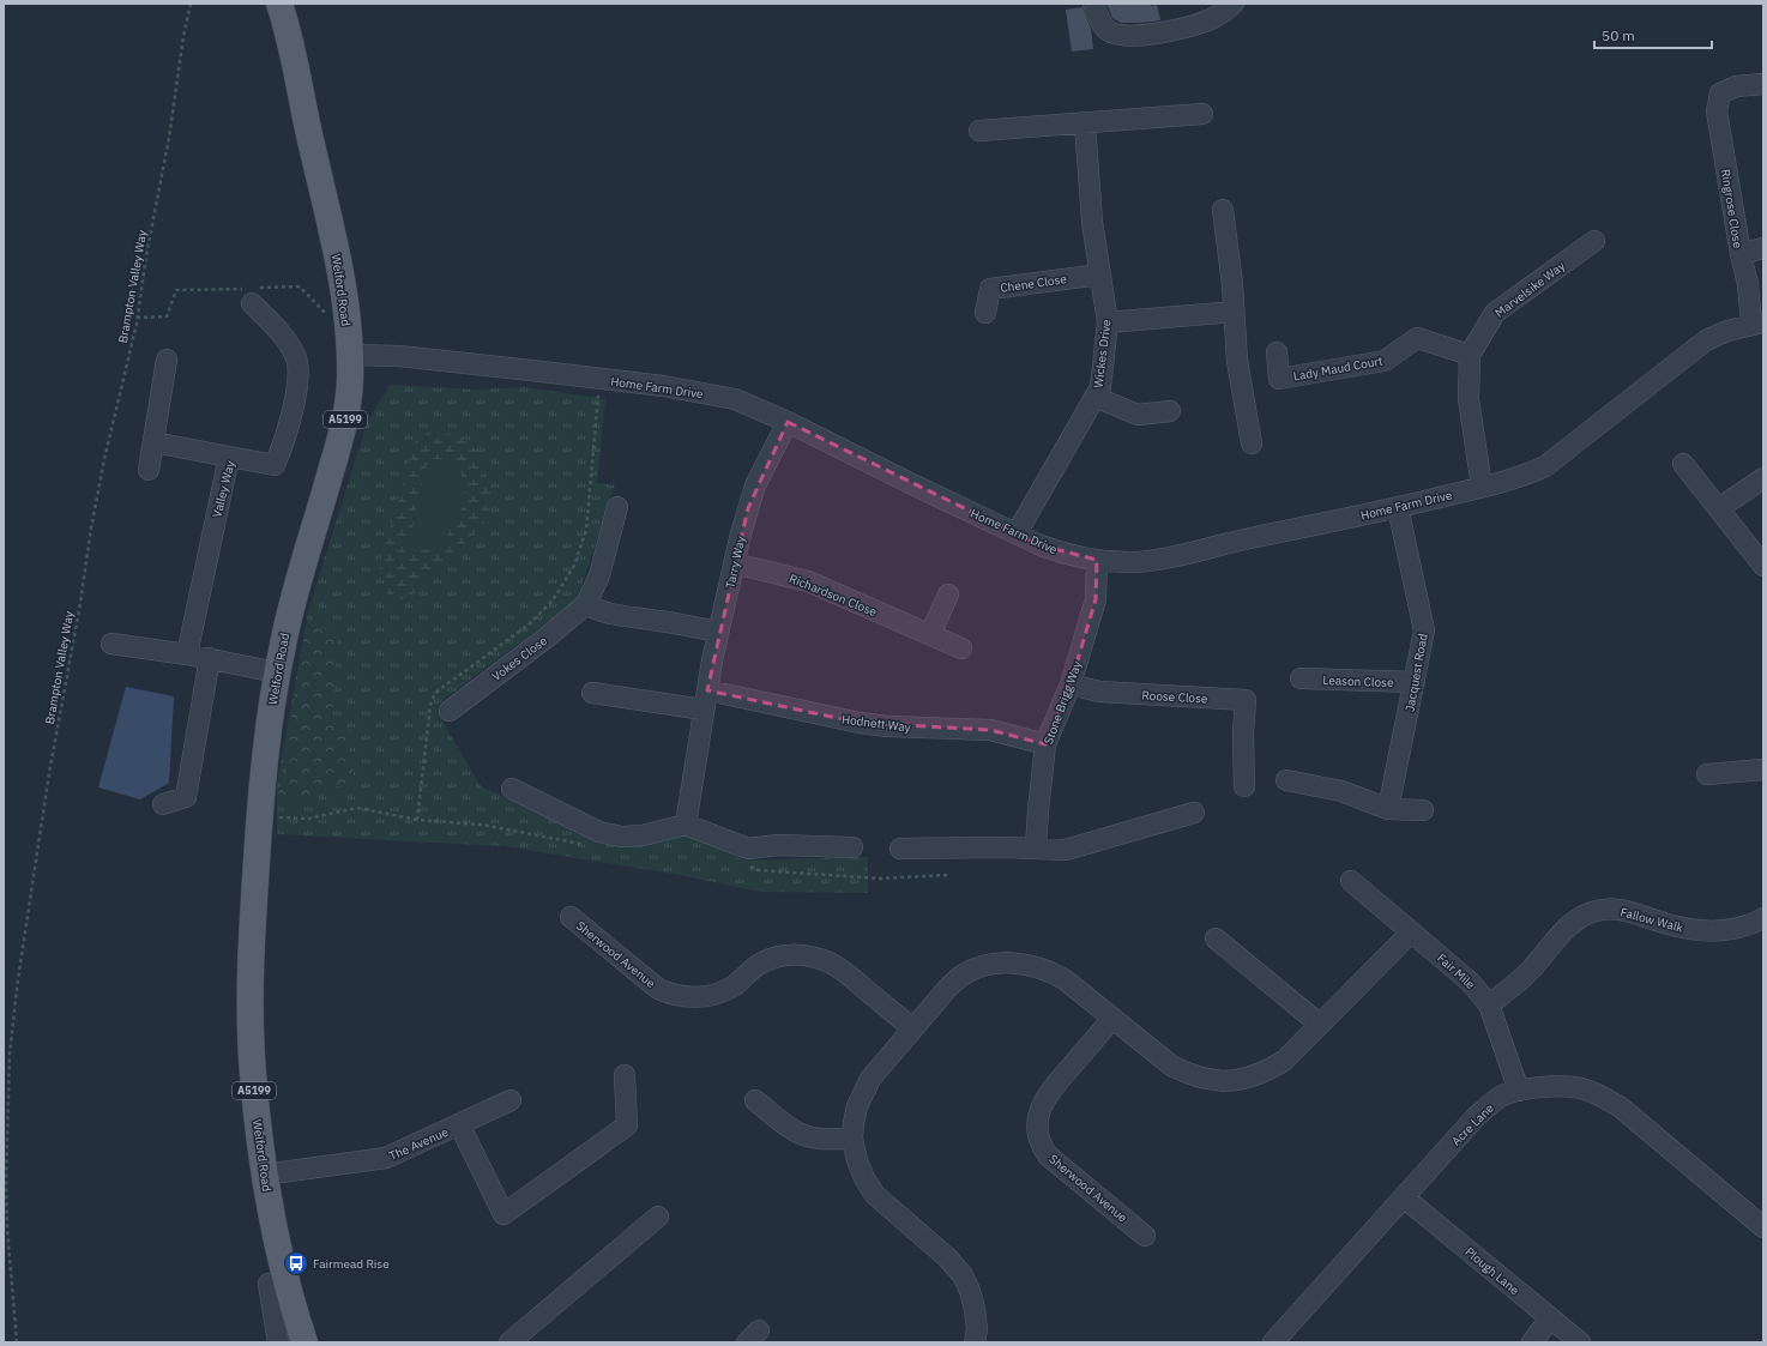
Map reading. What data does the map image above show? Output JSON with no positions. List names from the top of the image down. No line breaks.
{"streets":{"main road":["Welford Road","A5199"],"street":["Ringrose Close","Chene Close","Marvelsike Way","Wickes Drive","Lady Maud Court","Home Farm Drive","Valley Way","Tarry Way","Richardson Close","Vokes Close","Jacquest Road","Leason Close","Roose Close","Stone Brigg Way","Hodnett Way","Fallow Walk","Sherwood Avenue","Fair Mile","Acre Lane","The Avenue","Plough Lane"],"path":["Brampton Valley Way"]},"crossings":[["Ringrose Close","Home Farm Drive"],["Chene Close","Wickes Drive"],["Marvelsike Way","Lady Maud Court"],["Marvelsike Way","Home Farm Drive"],["Welford Road","Home Farm Drive"],["Welford Road","The Avenue"],["Wickes Drive","Home Farm Drive"],["Home Farm Drive","Tarry Way"],["Home Farm Drive","Jacquest Road"],["Home Farm Drive","Stone Brigg Way"],["Tarry Way","Richardson Close"],["Tarry Way","Hodnett Way"],["Jacquest Road","Leason Close"],["Roose Close","Stone Brigg Way"],["Stone Brigg Way","Hodnett Way"],["Fallow Walk","Fair Mile"],["Fair Mile","Acre Lane"],["Acre Lane","Plough Lane"]],"places":{"bus stop":["Fairmead Rise"]},"scale_bar":"50 m"}
